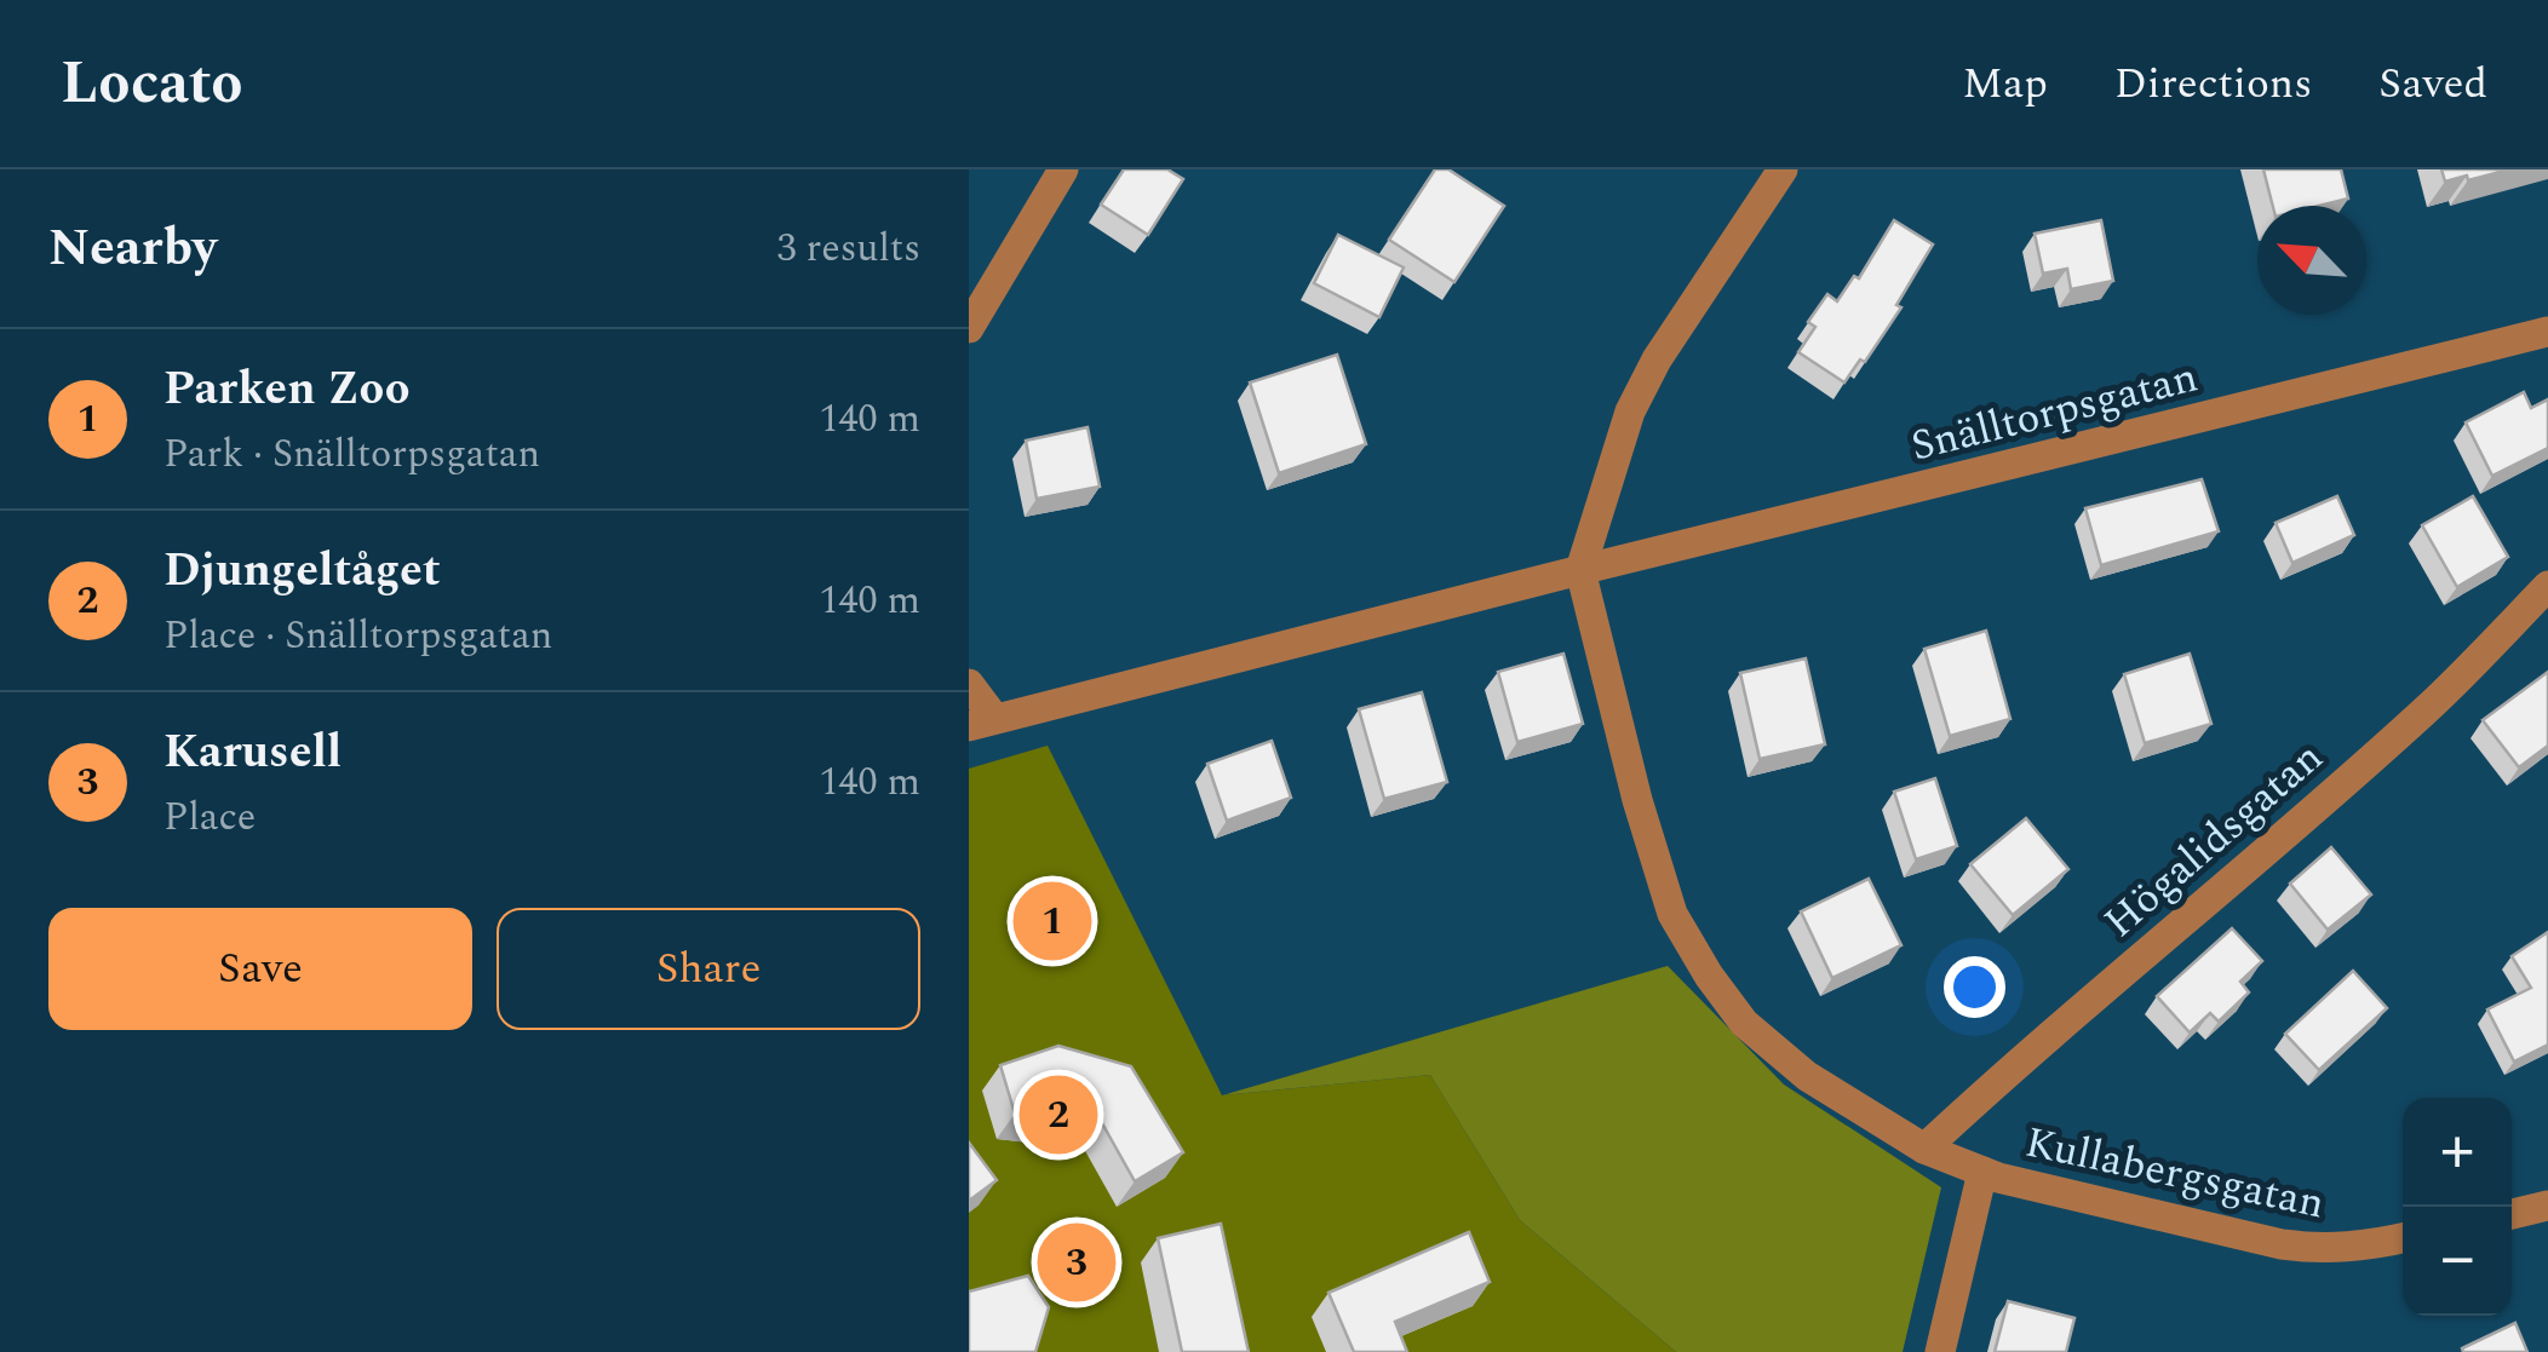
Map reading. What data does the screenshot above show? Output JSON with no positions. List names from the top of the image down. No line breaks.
{"streets":{"street":["Snälltorpsgatan","Högalidsgatan","Kullabergsgatan"]},"crossings":[["Högalidsgatan","Kullabergsgatan"]],"north":"top left","page":{"header":"Locato","nav":["Map","Directions","Saved"],"heading":["Nearby","3 results"],"list":[{"mark":"1","name":"Parken Zoo","note":"Park · Snälltorpsgatan","value":"140 m"},{"mark":"2","name":"Djungeltåget","note":"Place · Snälltorpsgatan","value":"140 m"},{"mark":"3","name":"Karusell","note":"Place","value":"140 m"}],"buttons":["Save","Share"],"pins":["1","2","3"],"map_buttons":["+","−"]}}
